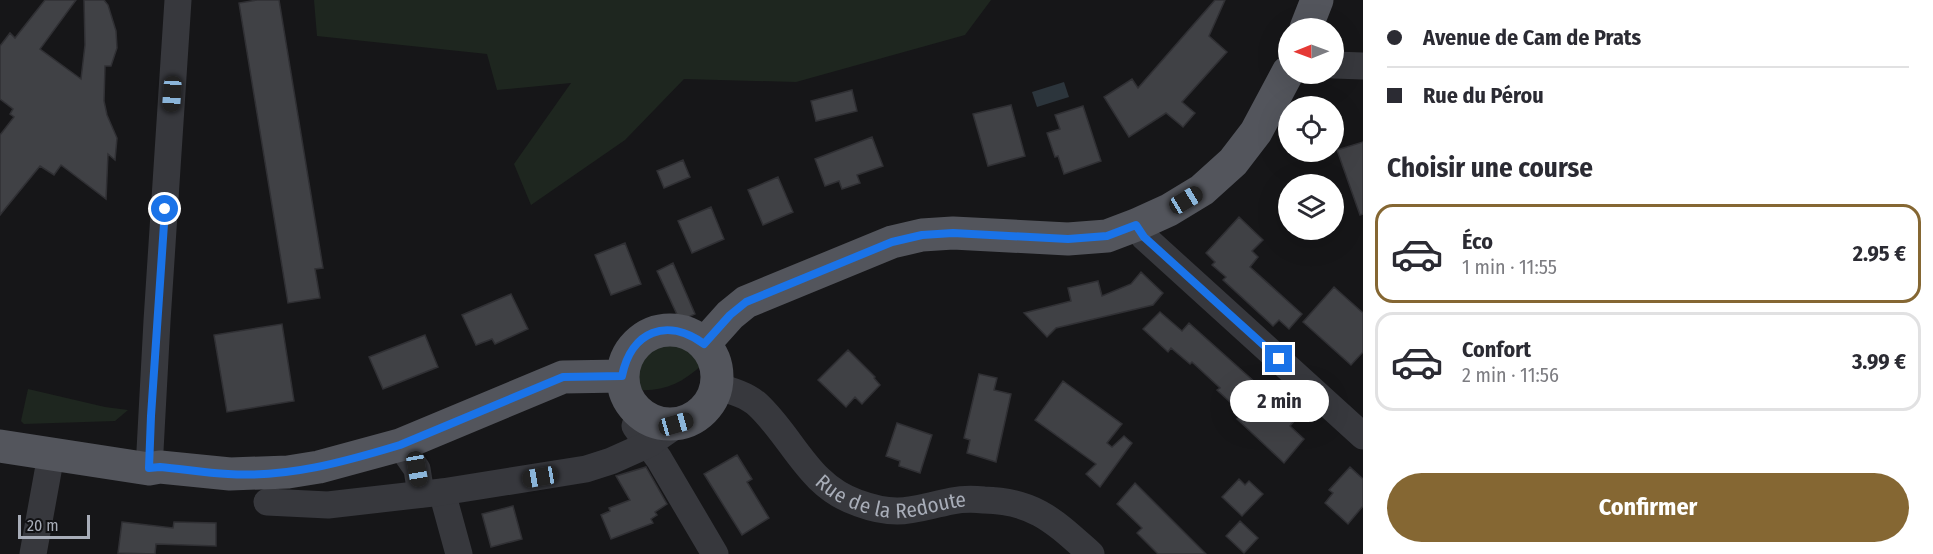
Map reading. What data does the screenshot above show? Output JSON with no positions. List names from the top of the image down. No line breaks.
{"streets":{"street":["Rue de la Redoute"]},"scale_bar":"20 m","north":"left","page":{"banner":["Avenue de Cam de Prats","Rue du Pérou"],"heading":"Choisir une course","list":[{"name":"Éco","note":"1 min · 11:55","value":"2.95 €"},{"name":"Confort","note":"2 min · 11:56","value":"3.99 €"}],"bubble":"2 min","buttons":"Confirmer","scale":"20 m"}}
